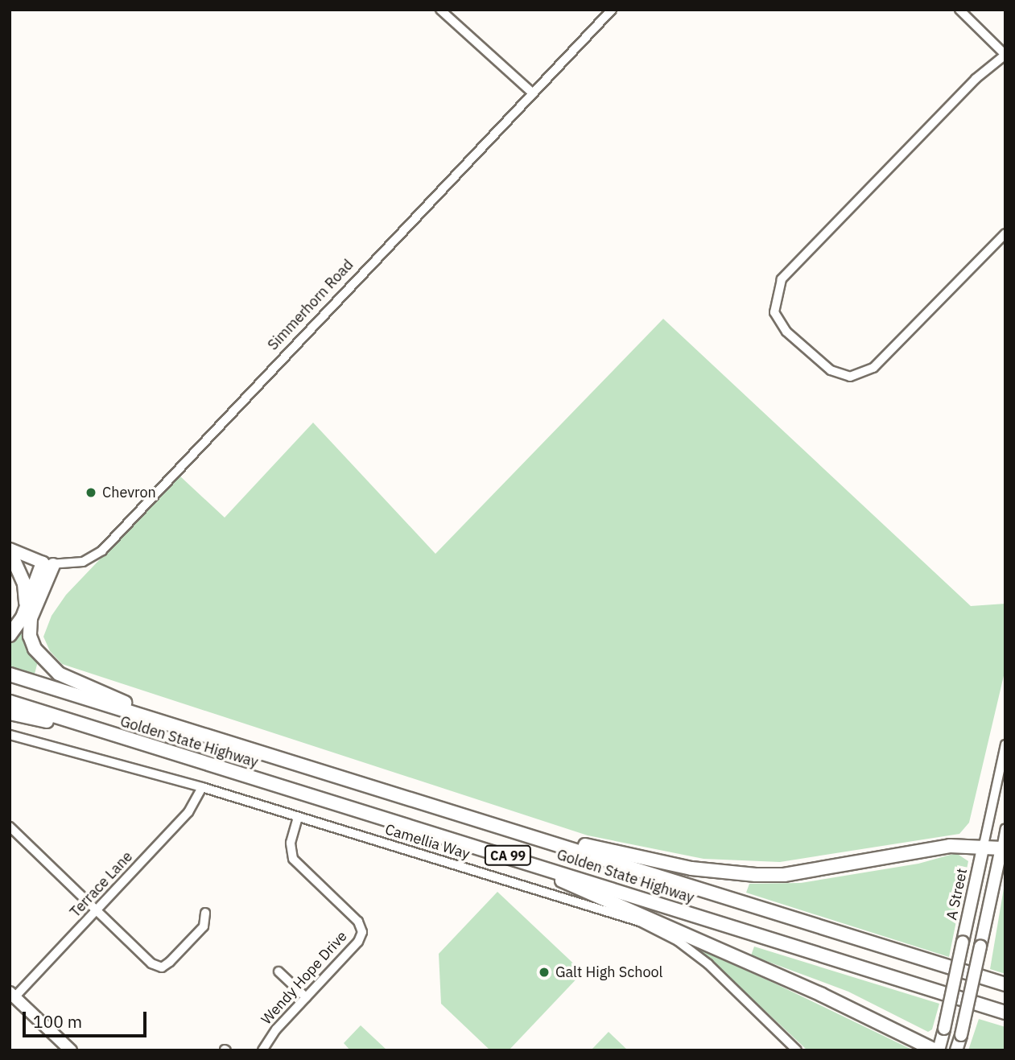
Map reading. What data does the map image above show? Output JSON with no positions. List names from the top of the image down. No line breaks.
{"streets":{"highway":["Golden State Highway","CA 99"],"main road":["Simmerhorn Road","A Street"],"street":["Camellia Way","Terrace Lane","Wendy Hope Drive"]},"crossings":[["Camellia Way","Terrace Lane"],["Camellia Way","Wendy Hope Drive"]],"places":["Chevron","Galt High School"],"scale_bar":"100 m"}
